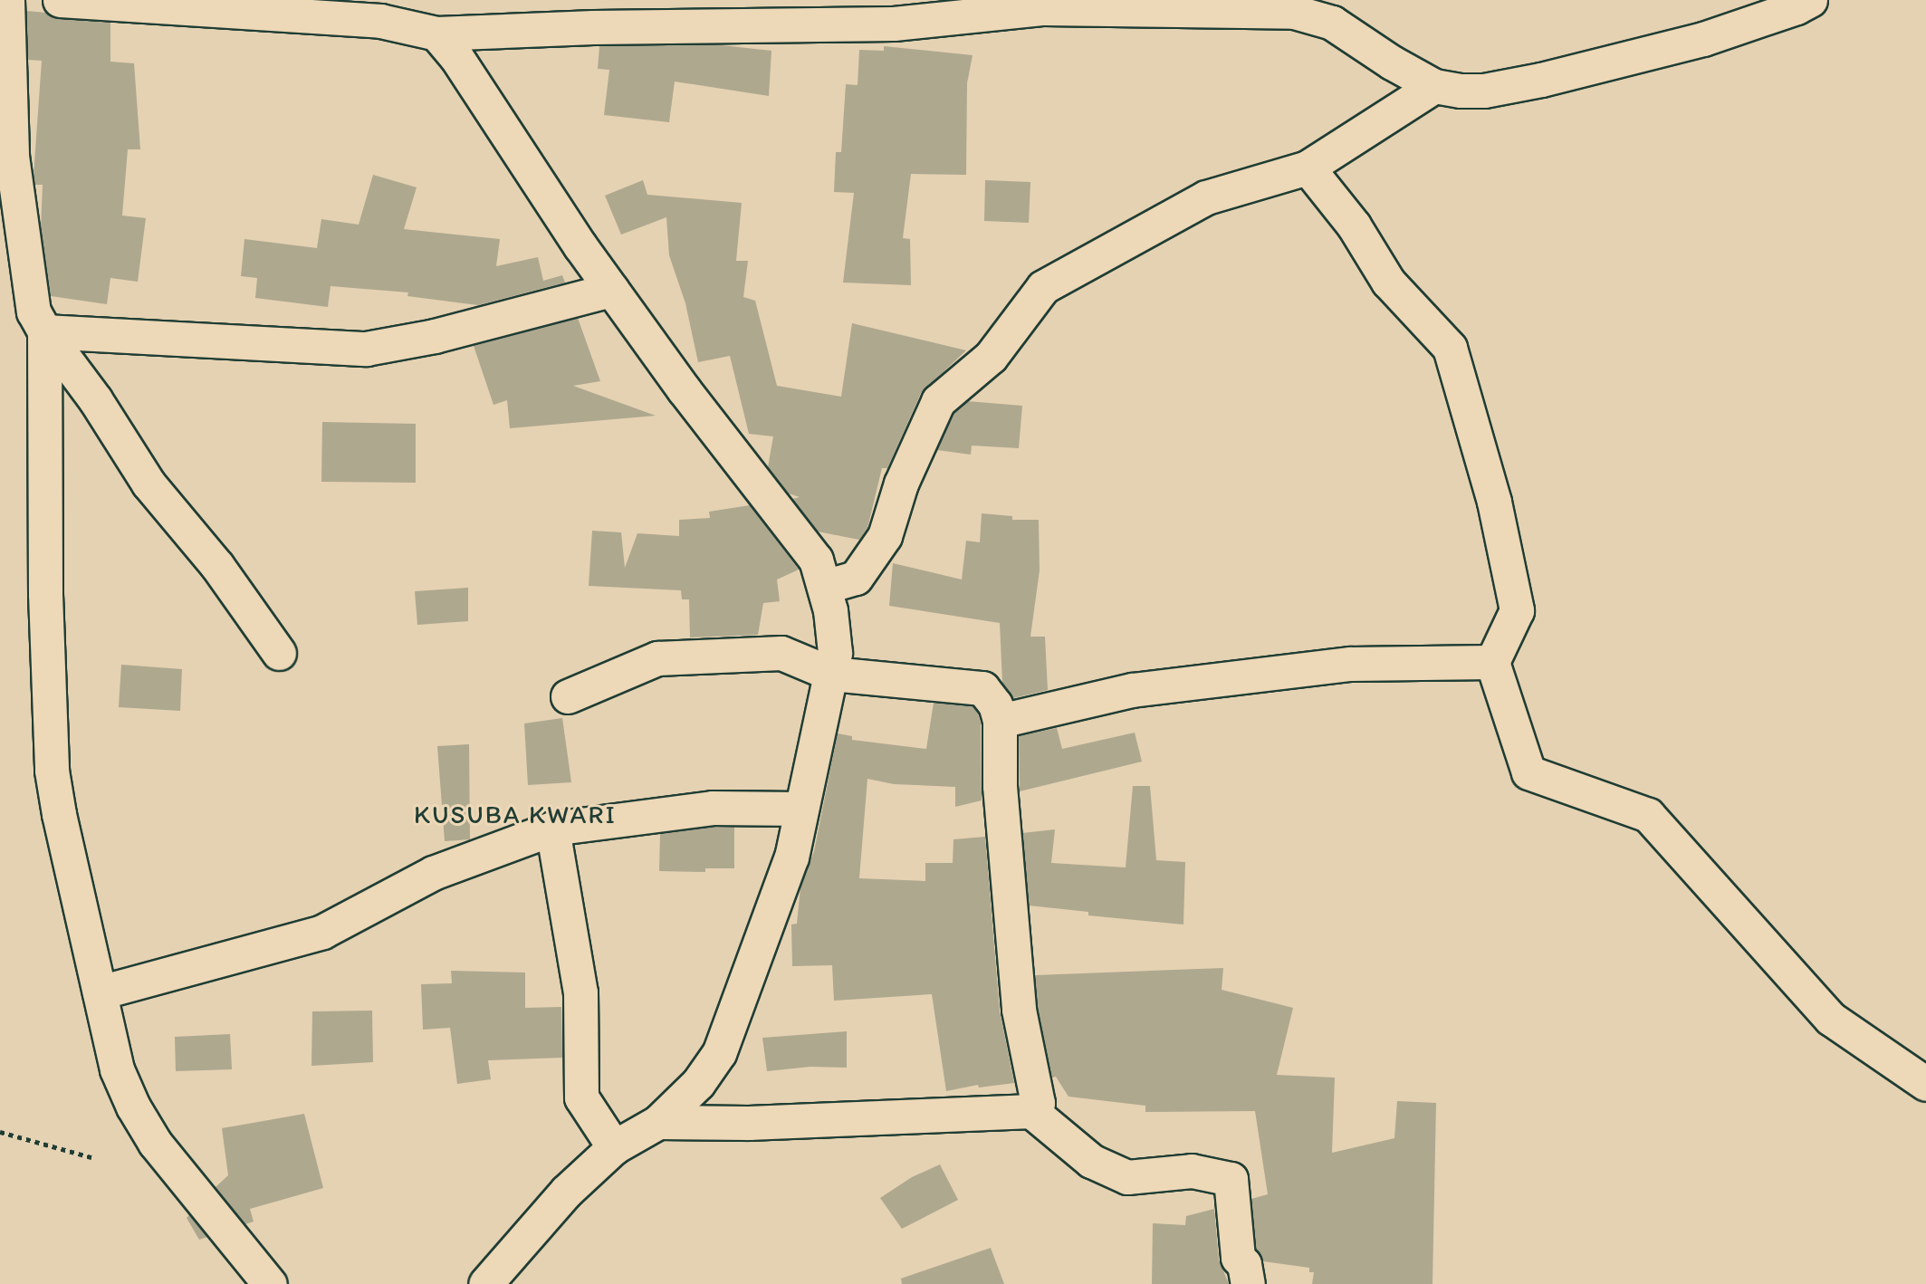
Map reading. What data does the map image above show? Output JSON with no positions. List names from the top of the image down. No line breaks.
{"districts":["KUSUBA KWARI"]}
